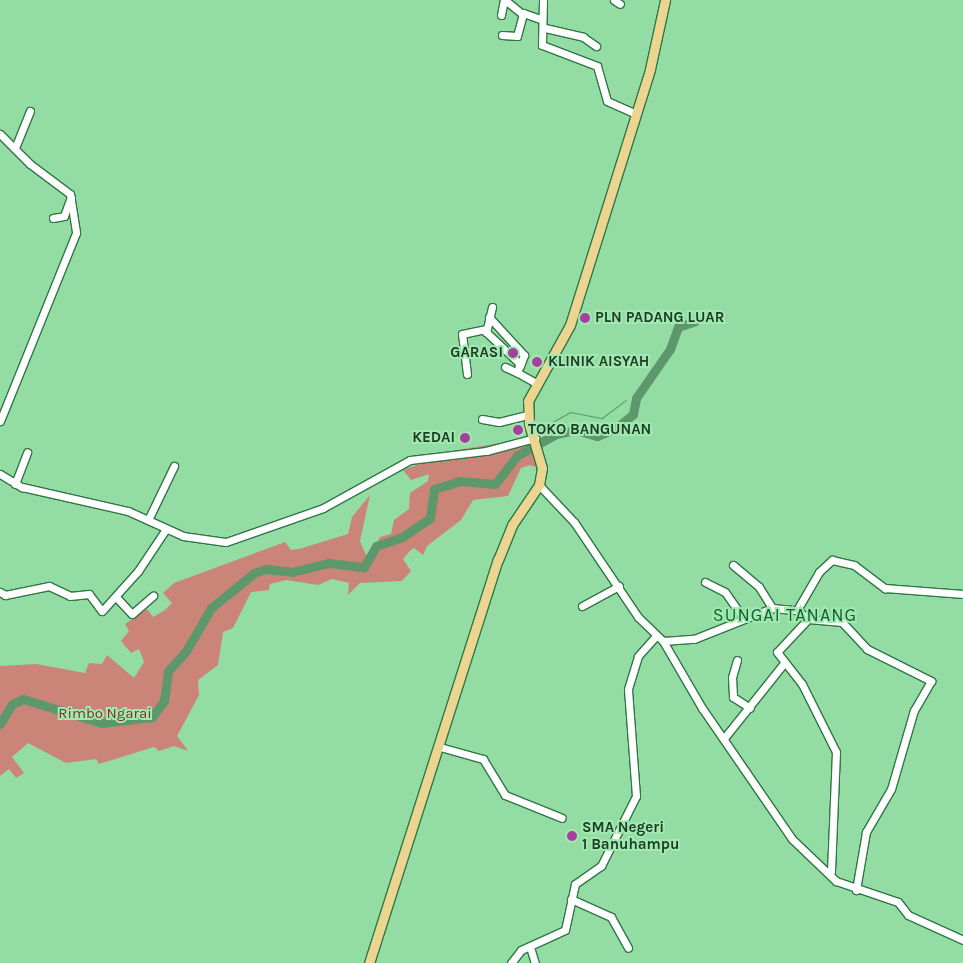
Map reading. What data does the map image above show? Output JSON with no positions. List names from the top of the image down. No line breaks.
{"districts":["SUNGAI TANANG"],"parks":["Rimbo Ngarai"],"places":["PLN PADANG LUAR","GARASI","KLINIK AISYAH","TOKO BANGUNAN","KEDAI","SMA Negeri 1 Banuhampu"]}
